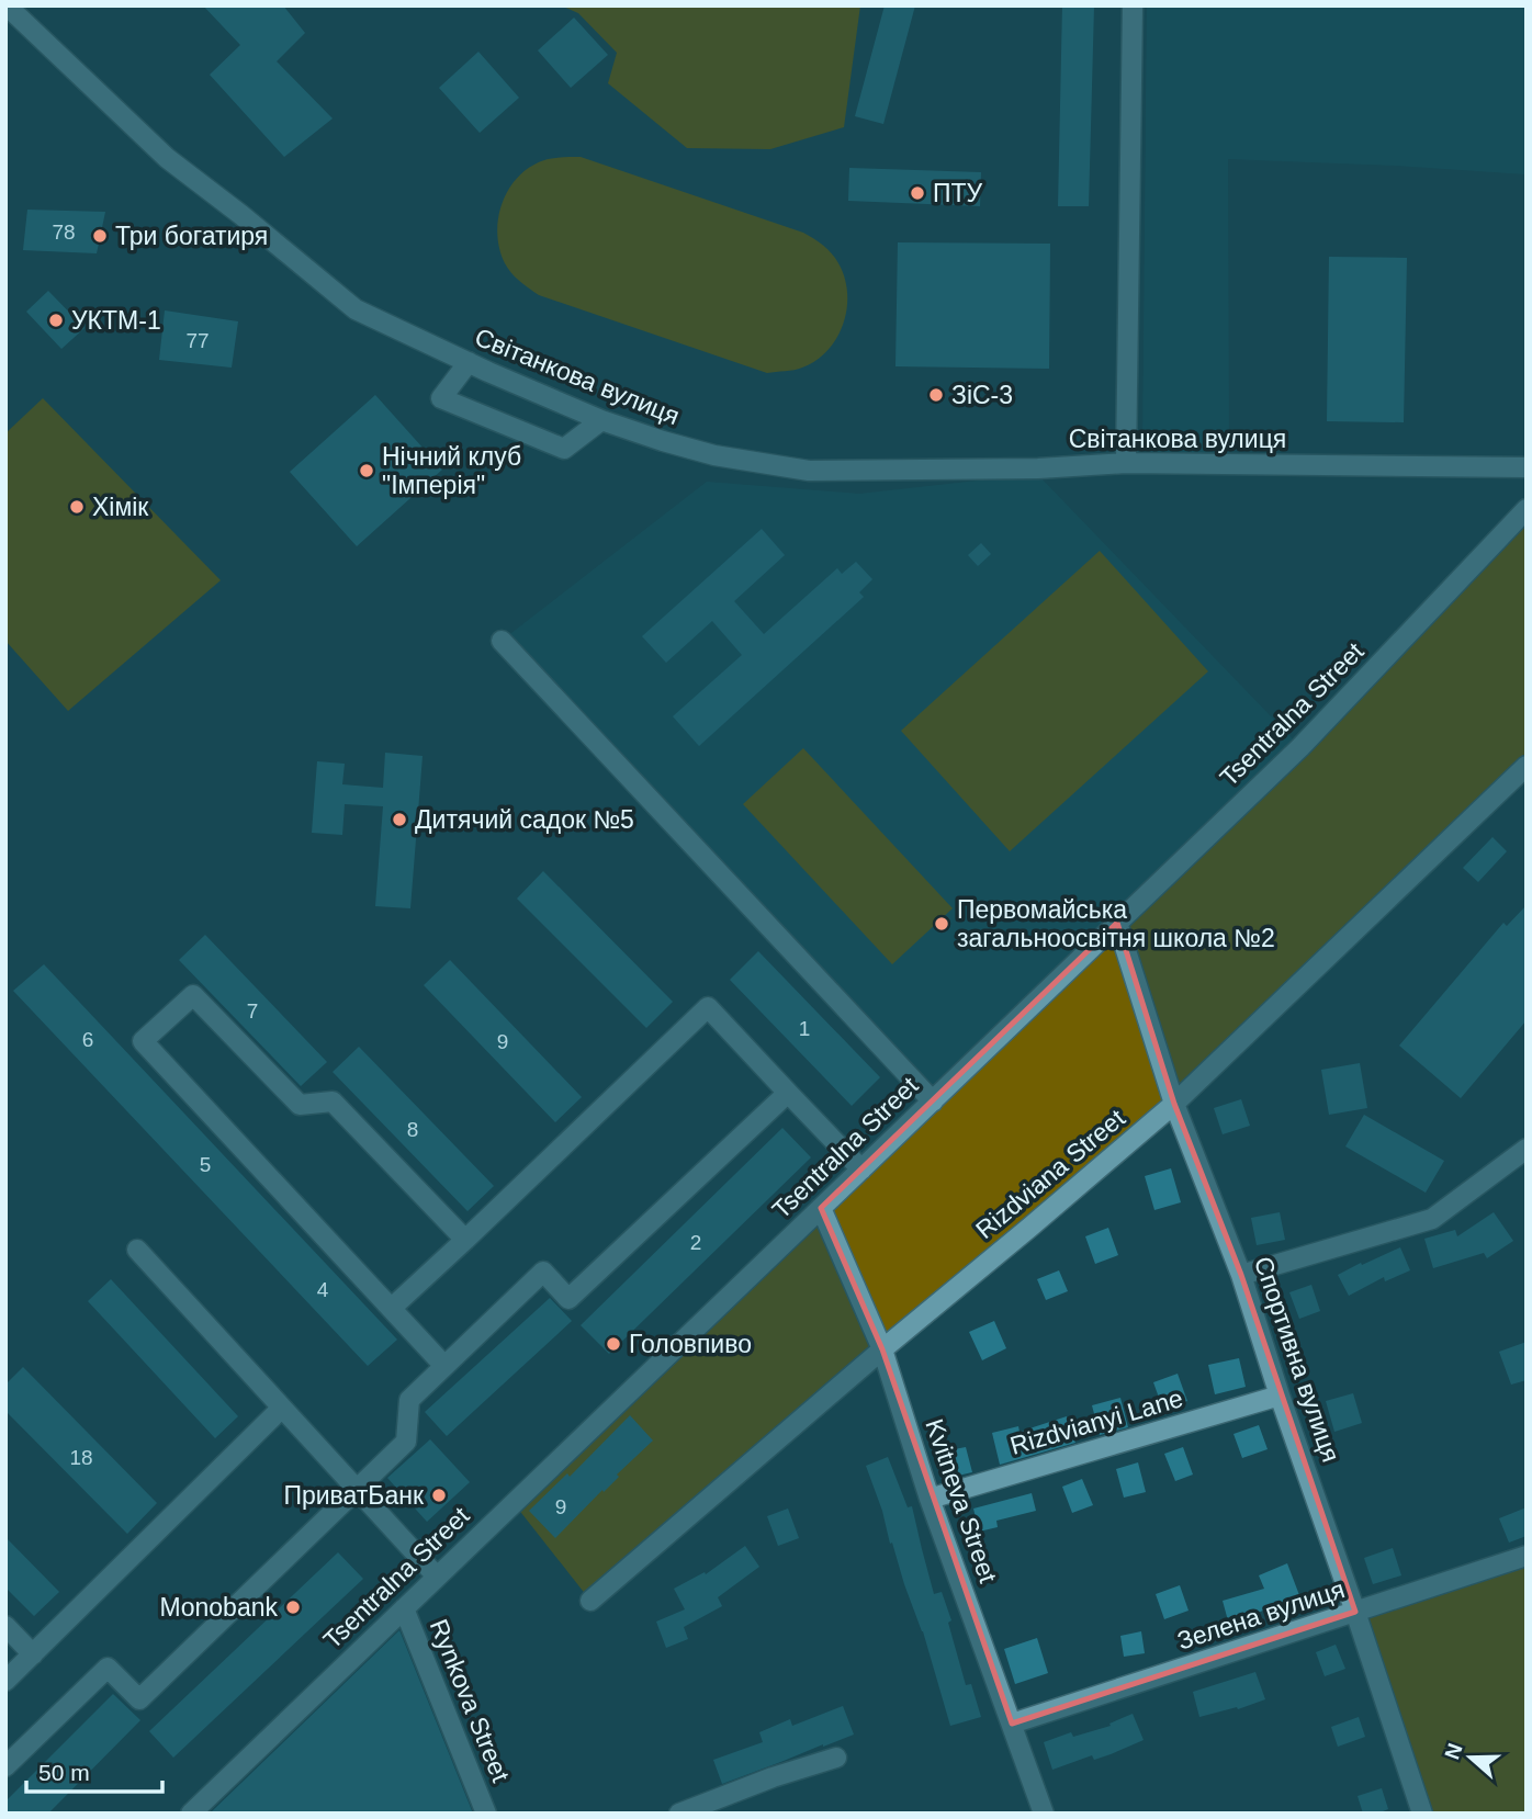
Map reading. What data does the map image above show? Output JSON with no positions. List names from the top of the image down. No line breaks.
{"streets":{"street":["Світанкова вулиця","Tsentralna Street","Rizdviana Street","Спортивна вулиця","Rizdvianyi Lane","Kvitneva Street","Зелена вулиця","Rynkova Street"]},"crossings":[["Tsentralna Street","Спортивна вулиця"],["Tsentralna Street","Kvitneva Street"],["Tsentralna Street","Rynkova Street"],["Rizdviana Street","Спортивна вулиця"],["Rizdviana Street","Kvitneva Street"],["Спортивна вулиця","Rizdvianyi Lane"],["Спортивна вулиця","Зелена вулиця"],["Rizdvianyi Lane","Kvitneva Street"],["Kvitneva Street","Зелена вулиця"]],"places":["ПТУ","Три богатиря","УКТМ-1","ЗіС-3","Нічний клуб \"Імперія\"","Хімік","Дитячий садок №5","Первомайська загальноосвітня школа №2","Головпиво","ПриватБанк","Monobank"],"house_numbers":["78","77","7","1","6","9","8","5","2","4","18","9"],"scale_bar":"50 m","north":"left"}
